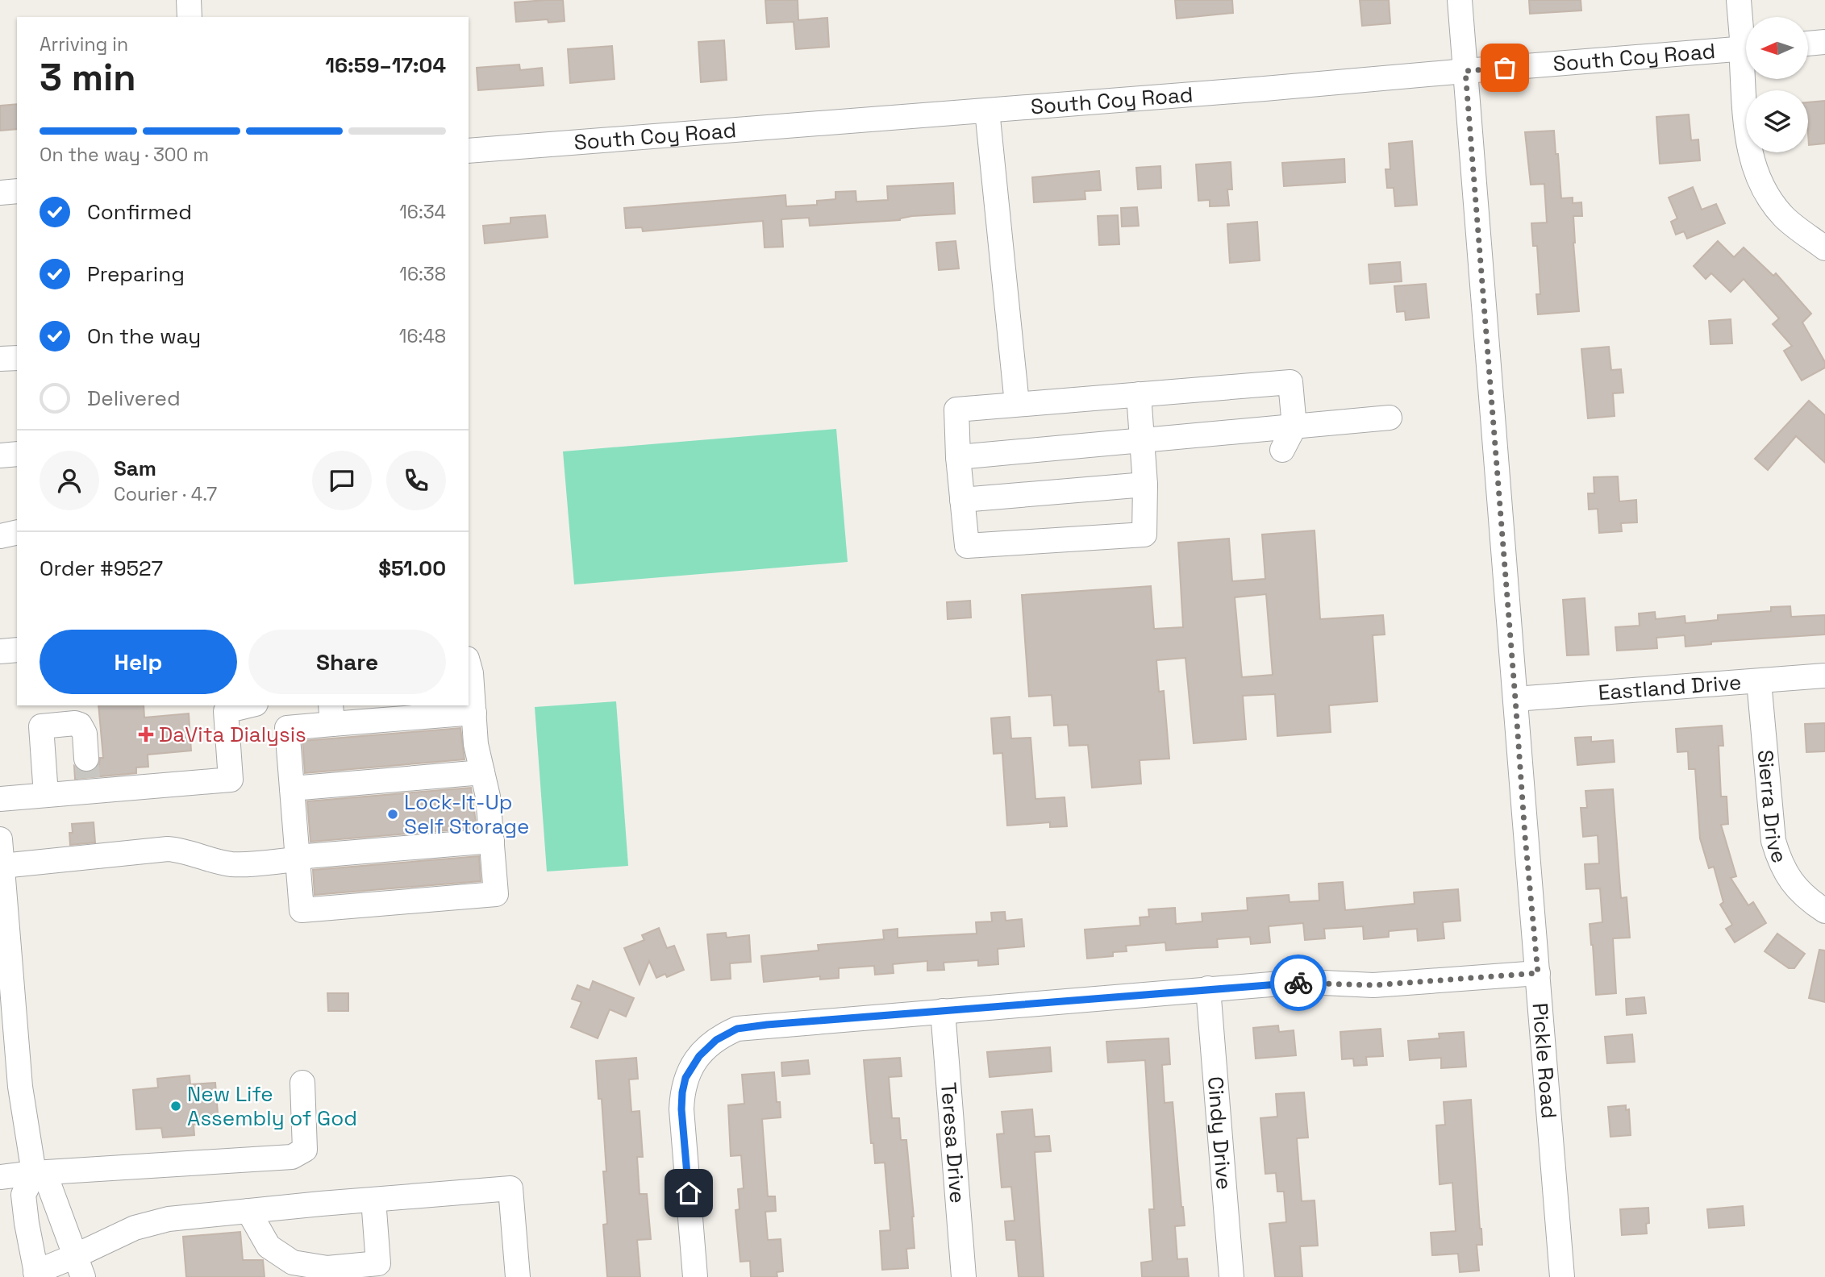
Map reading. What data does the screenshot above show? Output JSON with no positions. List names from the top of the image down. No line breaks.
{"streets":{"street":["South Coy Road","Eastland Drive","Sierra Drive","Pickle Road","Cindy Drive","Teresa Drive"]},"crossings":[["South Coy Road","Pickle Road"],["Eastland Drive","Sierra Drive"],["Eastland Drive","Pickle Road"]],"places":{"health":["DaVita Dialysis"],"other":["Lock-It-Up Self Storage","New Life Assembly of God"]},"north":"left","page":{"heading":["3 min","Arriving in","16:59–17:04"],"panel":["Sam","Courier · 4.7","Order #9527","$51.00"],"bar":"On the way · 300 m","list":[["Confirmed","16:34"],["Preparing","16:38"],["On the way","16:48"],"Delivered"],"buttons":["Help","Share"]}}
